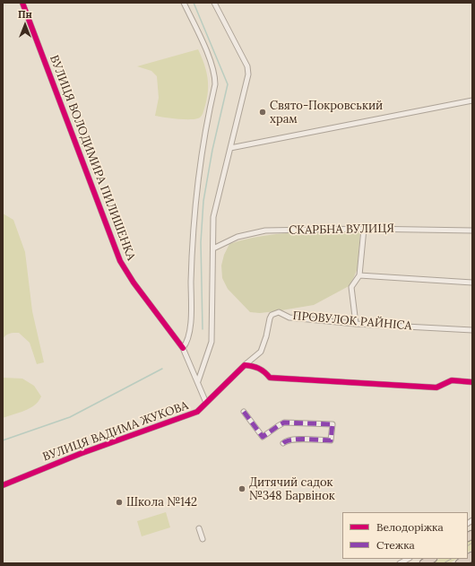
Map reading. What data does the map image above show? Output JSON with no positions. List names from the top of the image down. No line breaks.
{"streets":{"street":["ВУЛИЦЯ ВОЛОДИМИРА ПИЛИШЕНКА","СКАРБНА ВУЛИЦЯ","ПРОВУЛОК РАЙНІСА","ВУЛИЦЯ ВАДИМА ЖУКОВА"]},"crossings":[["ВУЛИЦЯ ВОЛОДИМИРА ПИЛИШЕНКА","ВУЛИЦЯ ВАДИМА ЖУКОВА"],["ПРОВУЛОК РАЙНІСА","ВУЛИЦЯ ВАДИМА ЖУКОВА"]],"places":["Свято-Покровський храм","Дитячий садок №348 Барвінок","Школа №142"],"legend":["Велодоріжка","Стежка"],"north":"top"}
